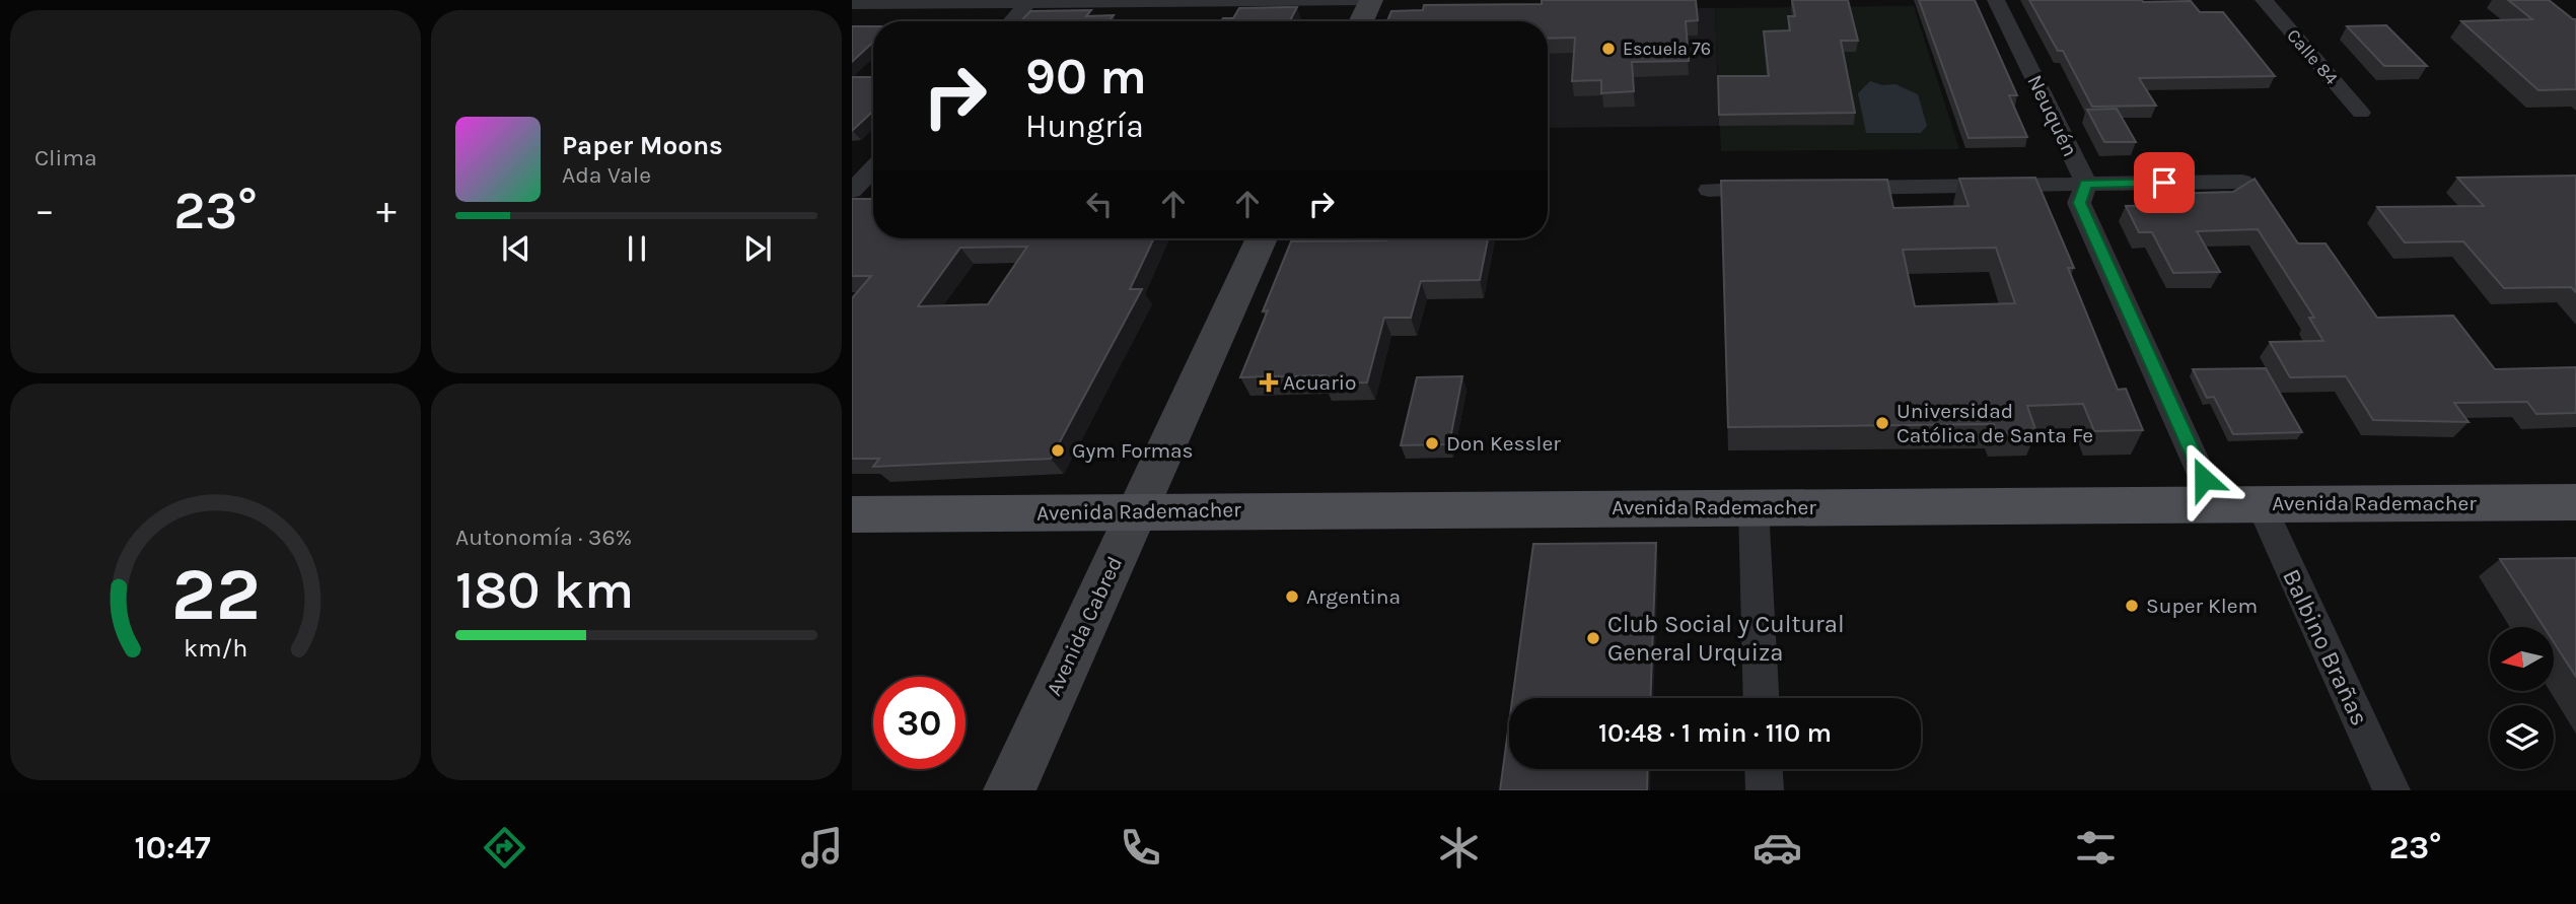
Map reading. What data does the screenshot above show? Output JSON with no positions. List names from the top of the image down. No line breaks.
{"streets":{"main road":["Avenida Rademacher","Avenida Cabred"],"street":["Calle 84","Neuquén","Balbino Brañas"]},"crossings":[["Neuquén","Avenida Rademacher"],["Avenida Rademacher","Avenida Cabred"],["Avenida Rademacher","Balbino Brañas"]],"places":{"other":["Escuela 76","Universidad Católica de Santa Fe","Don Kessler","Gym Formas","Argentina","Super Klem","Club Social y Cultural General Urquiza"],"health":["Acuario"]},"north":"left","page":{"tile":["Clima",["Autonomía · 36%","180 km"]],"turn":["90 m","Hungría"],"song":["Paper Moons","Ada Vale"],"heat":["−","23°","+"],"limit":"30","trip":"10:48 · 1 min · 110 m","tabs":["10:47","23°"],"gauge":["22","km/h"]}}
